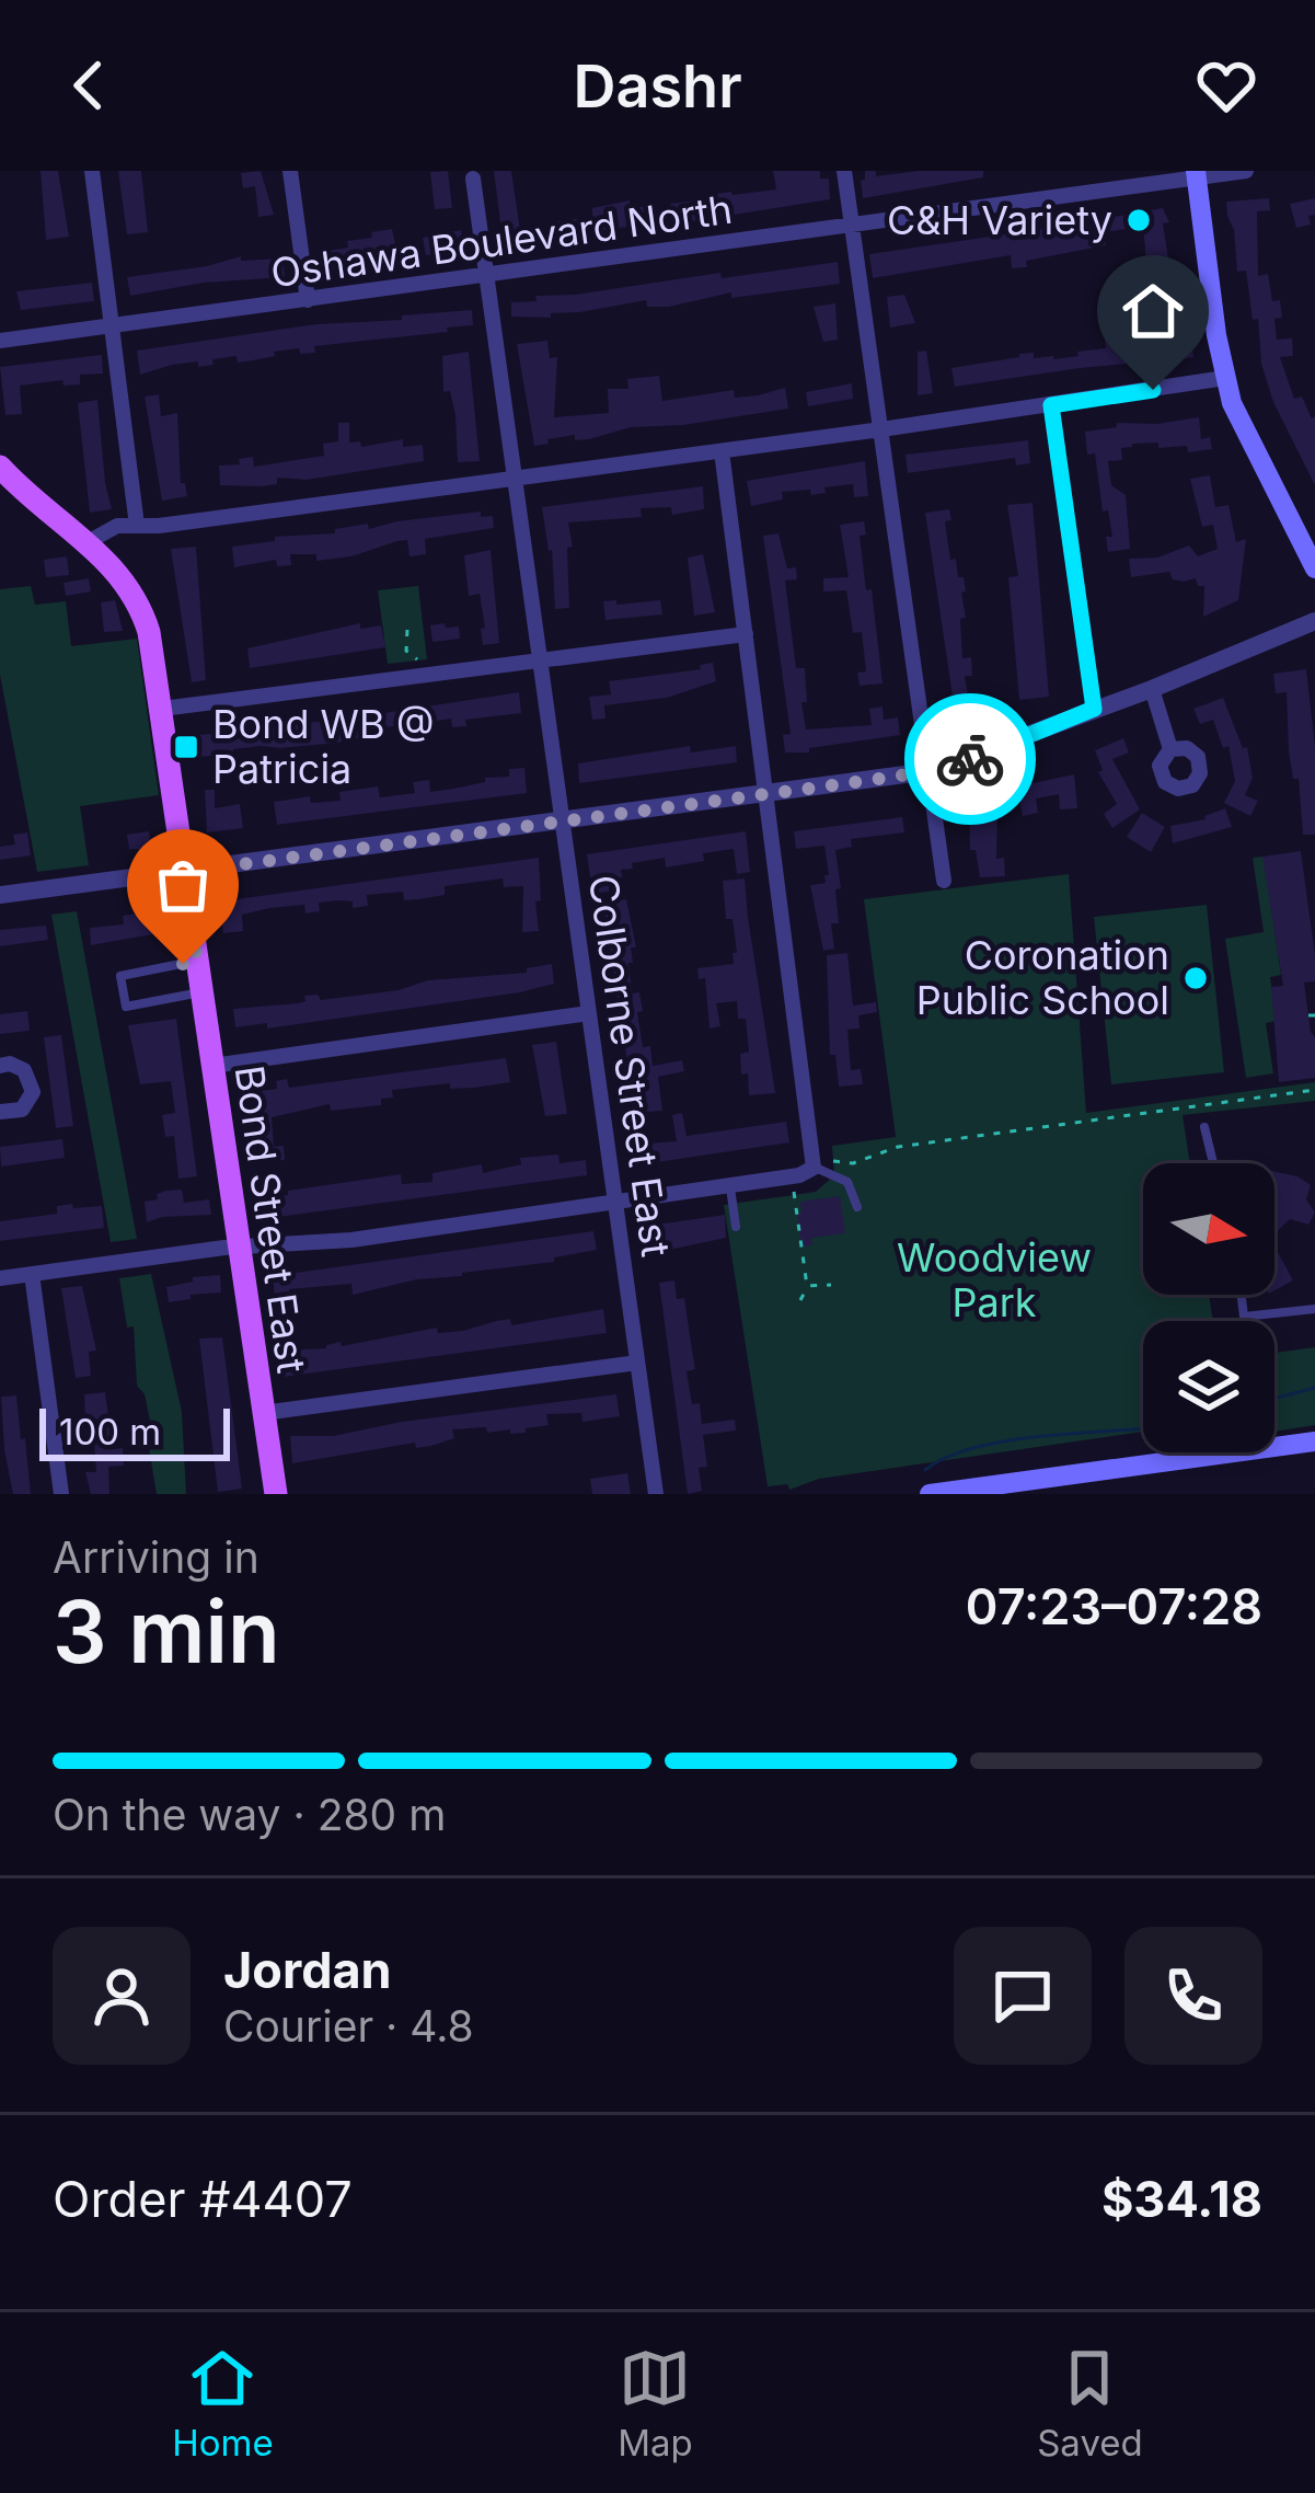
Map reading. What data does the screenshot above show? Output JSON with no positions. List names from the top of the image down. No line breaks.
{"streets":{"main road":["Bond Street East"],"street":["Oshawa Boulevard North","Colborne Street East"]},"crossings":[["Oshawa Boulevard North","Colborne Street East"]],"parks":["Woodview Park"],"places":{"other":["C&H Variety","Coronation Public School"],"transit":["Bond WB @ Patricia"]},"scale_bar":"100 m","north":"right","page":{"header":"Dashr","scale":"100 m","heading":["3 min","Arriving in","07:23–07:28"],"panel":["Jordan","Courier · 4.8","Order #4407","$34.18"],"bar":"On the way · 280 m","tabs":["Home","Map","Saved"]}}
